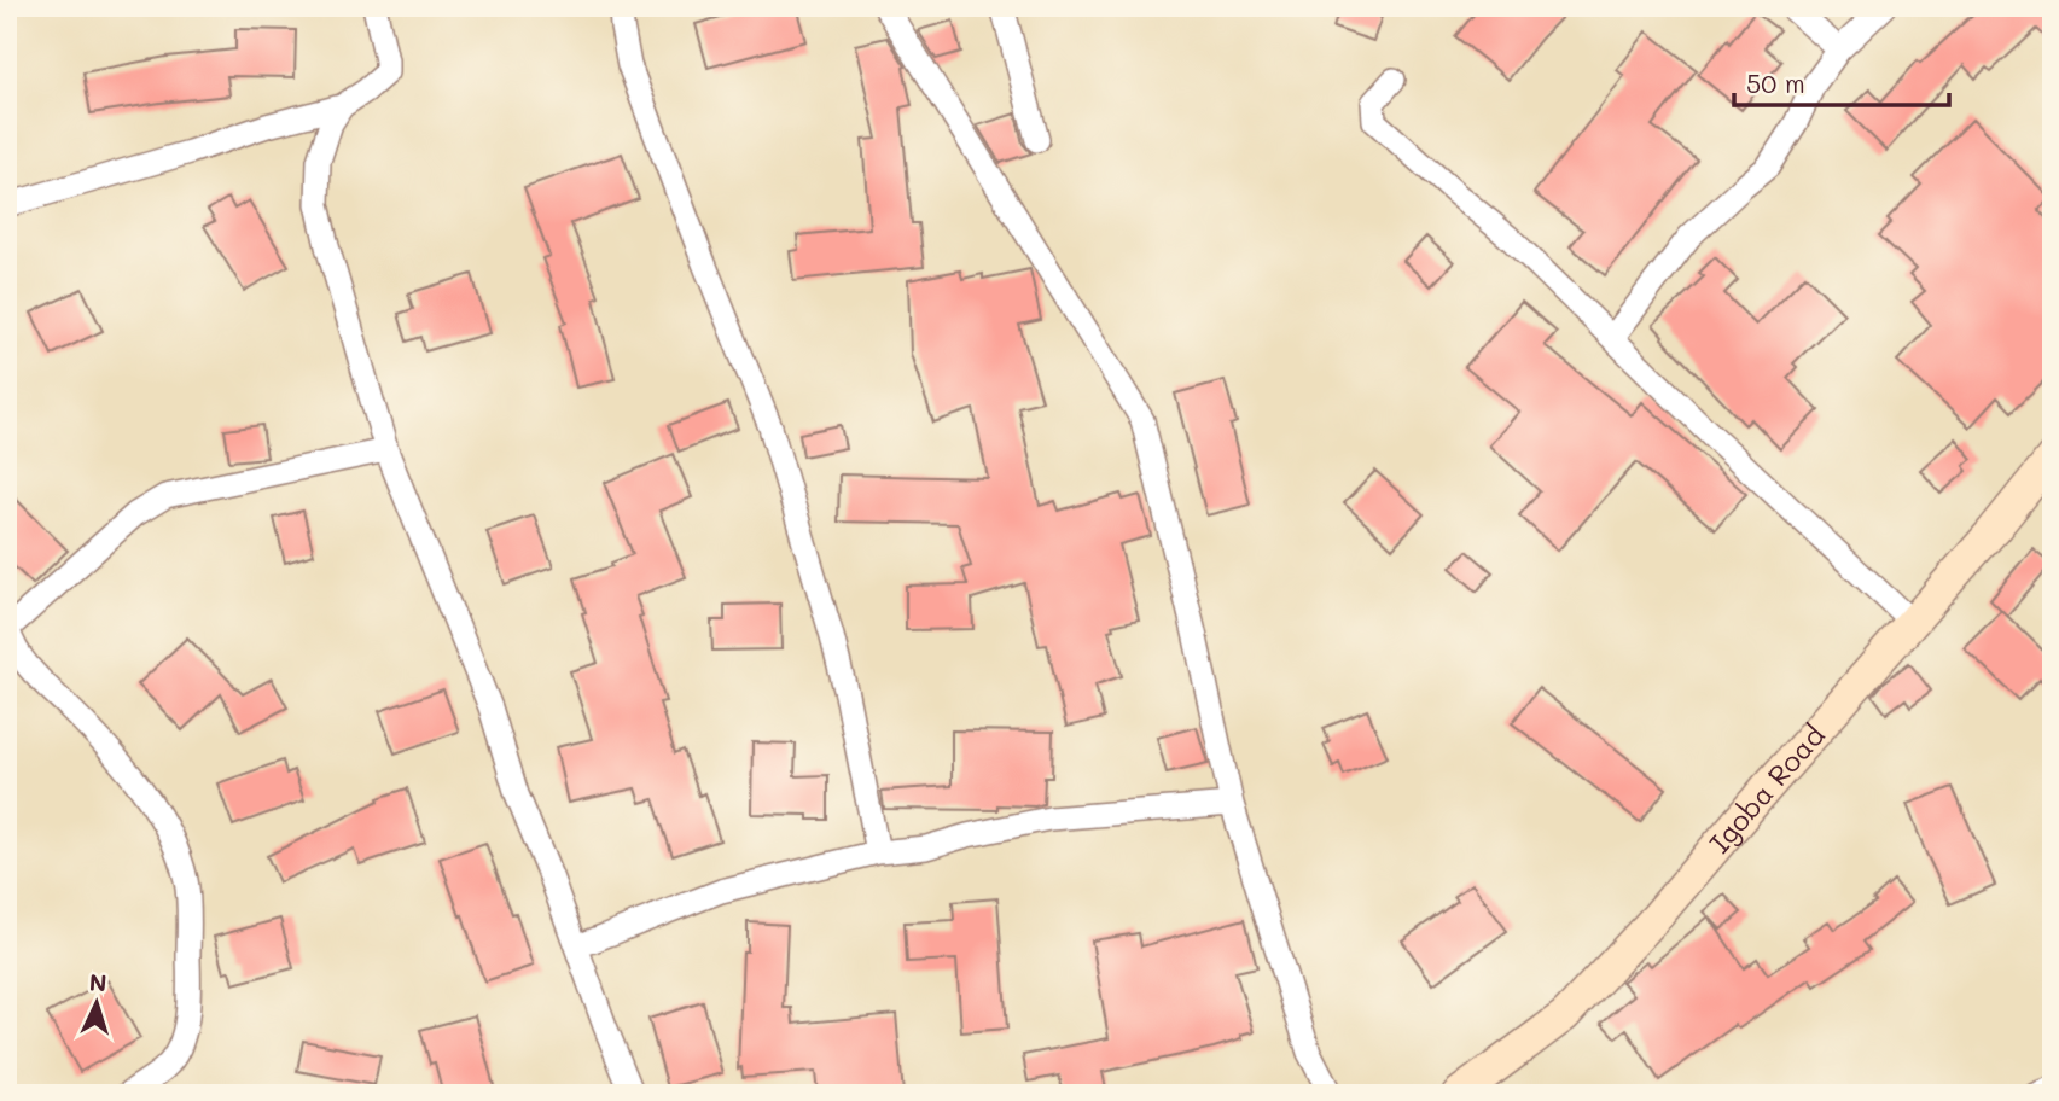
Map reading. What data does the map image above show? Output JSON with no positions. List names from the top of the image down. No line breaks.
{"streets":{"street":["Igoba Road"]},"scale_bar":"50 m","north":"top"}
